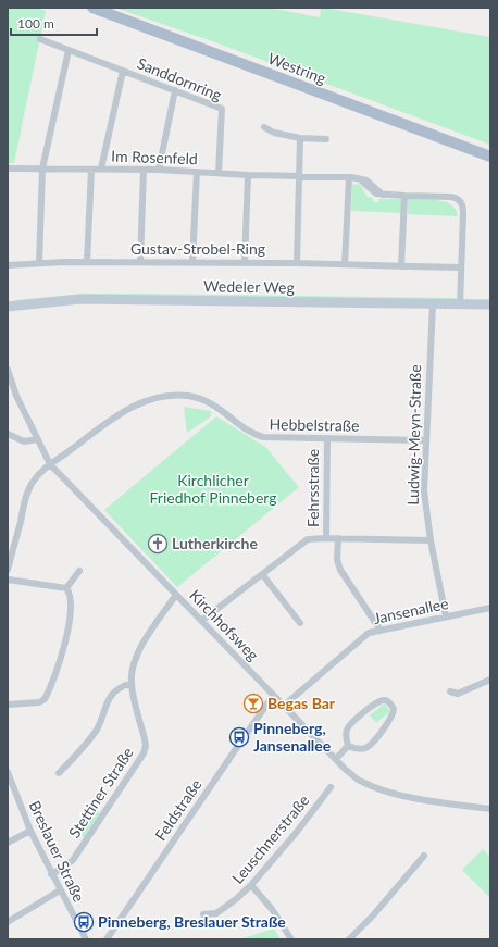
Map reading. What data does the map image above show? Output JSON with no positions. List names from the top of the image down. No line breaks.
{"streets":{"main road":["Westring","Wedeler Weg"],"street":["Sanddornring","Im Rosenfeld","Gustav-Strobel-Ring","Hebbelstraße","Ludwig-Meyn-Straße","Fehrsstraße","Jansenallee","Kirchhofsweg","Stettiner Straße","Feldstraße","Leuschnerstraße","Breslauer Straße"]},"crossings":[["Sanddornring","Im Rosenfeld"],["Im Rosenfeld","Gustav-Strobel-Ring"],["Im Rosenfeld","Wedeler Weg"],["Wedeler Weg","Ludwig-Meyn-Straße"],["Hebbelstraße","Ludwig-Meyn-Straße"],["Hebbelstraße","Fehrsstraße"],["Hebbelstraße","Kirchhofsweg"],["Ludwig-Meyn-Straße","Jansenallee"],["Fehrsstraße","Jansenallee"],["Jansenallee","Kirchhofsweg"],["Kirchhofsweg","Stettiner Straße"],["Kirchhofsweg","Feldstraße"],["Stettiner Straße","Breslauer Straße"]],"parks":["Kirchlicher Friedhof Pinneberg"],"places":{"church":["Lutherkirche"],"bar":["Begas Bar"],"bus stop":["Pinneberg, Jansenallee","Pinneberg, Breslauer Straße"]},"scale_bar":"100 m"}
